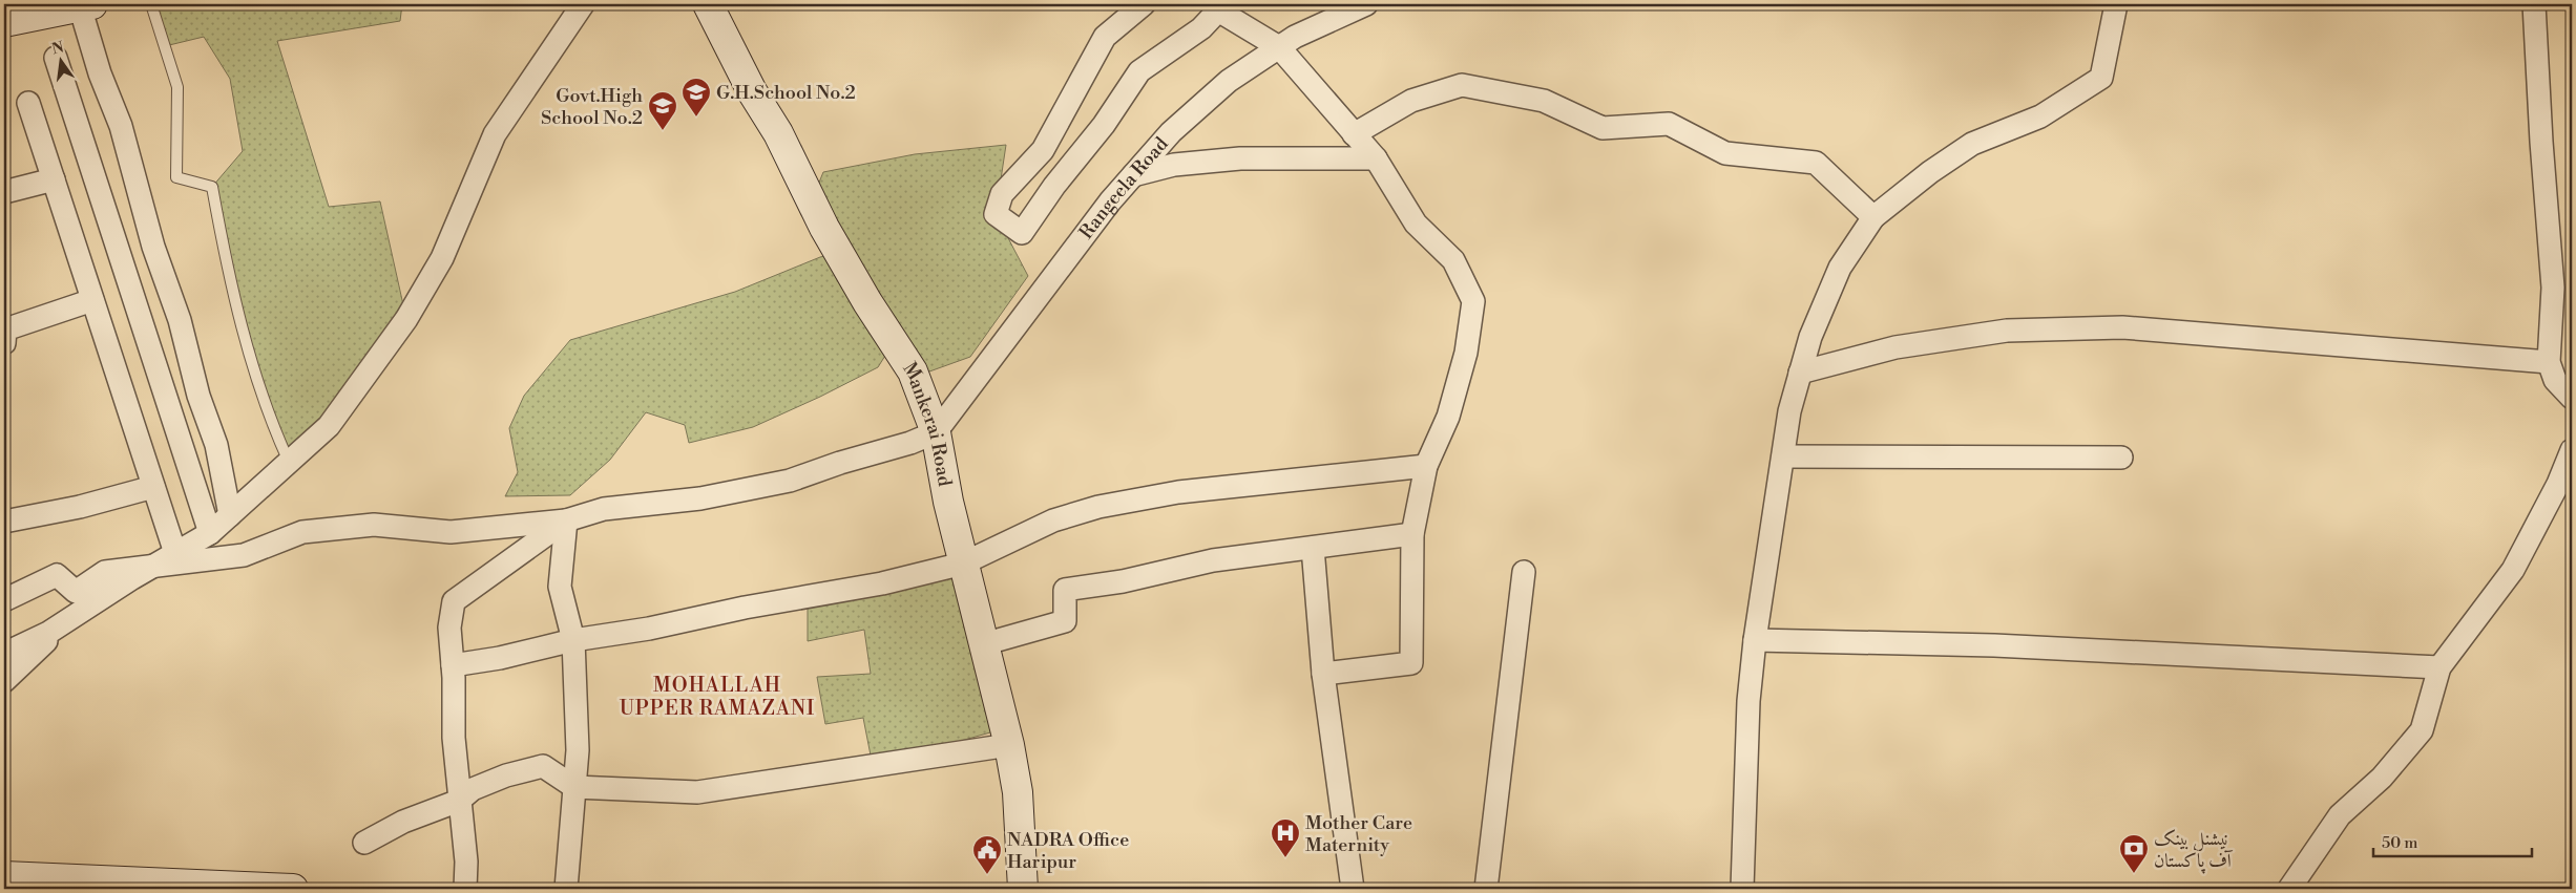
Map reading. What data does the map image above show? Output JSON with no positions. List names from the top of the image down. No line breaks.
{"streets":{"street":["Rangeela Road","Mankerai Road"]},"crossings":[["Rangeela Road","Mankerai Road"]],"districts":["MOHALLAH UPPER RAMAZANI"],"places":{"school or university":["G.H.School No.2","Govt.High School No.2"],"hospital":["Mother Care Maternity"],"bank":["نیشنل بینک آف پاکستان"],"public building":["NADRA Office Haripur"]},"scale_bar":"50 m","north":"top"}
